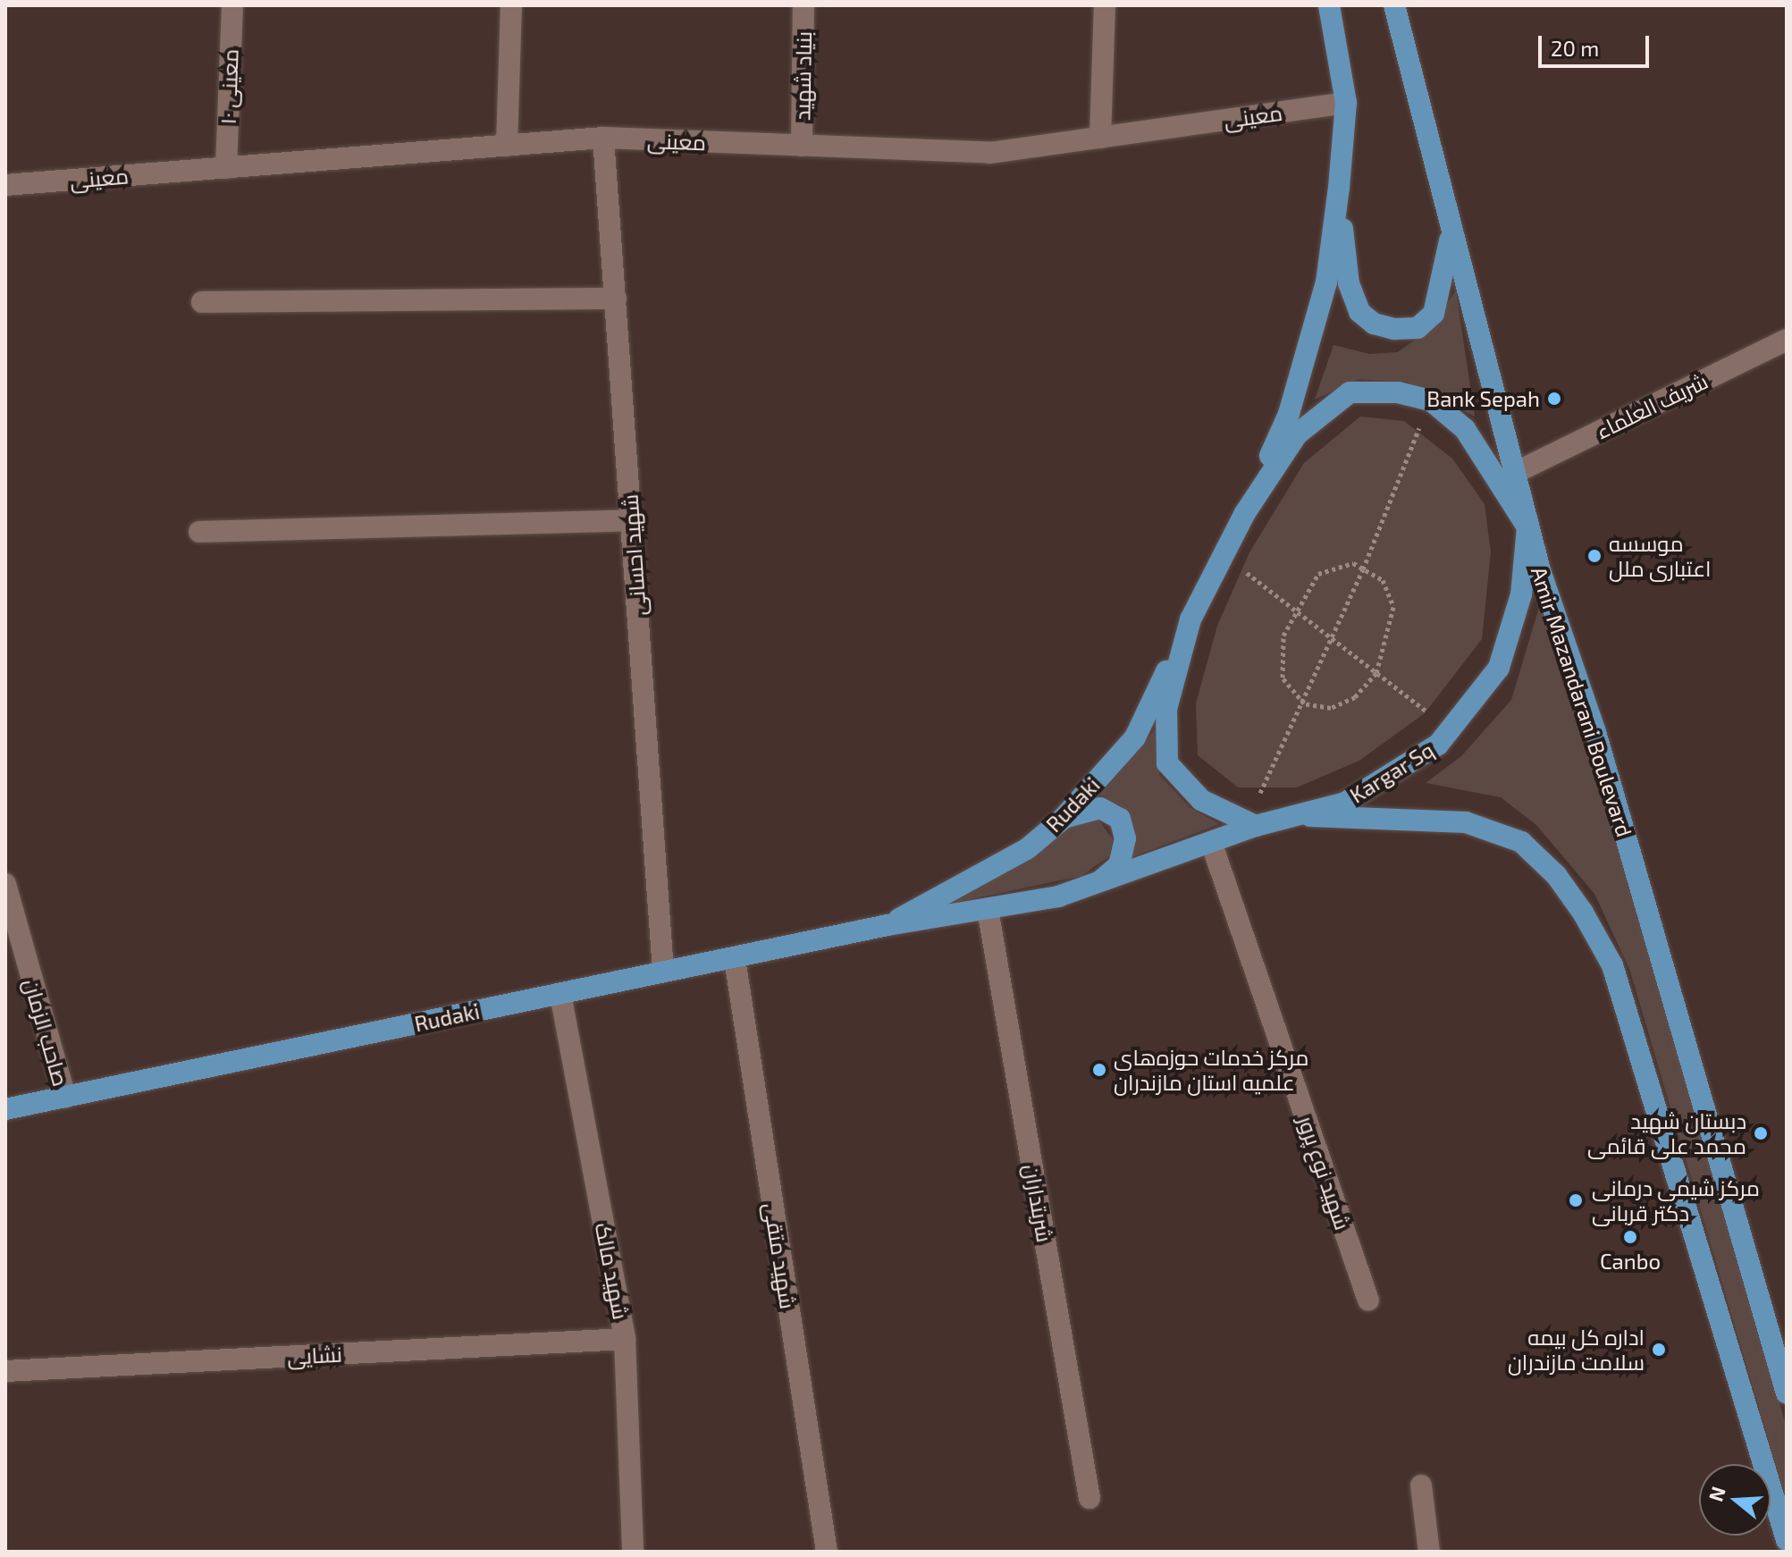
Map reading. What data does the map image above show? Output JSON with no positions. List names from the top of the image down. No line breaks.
{"streets":{"main road":["Amir Mazandarani Boulevard","Kargar Sq","Rudaki"],"street":["بنیاد شهید","معینی ۱۰","معینی","شریف العلماء","شهید احسانی","صاحب الزمان","شهید نوع پرور","شربتداران","شهید متقی","شهید مالک","نشایی"]},"crossings":[["بنیاد شهید","معینی"],["معینی ۱۰","معینی"],["معینی","شهید احسانی"],["شریف العلماء","Amir Mazandarani Boulevard"],["شهید احسانی","Rudaki"],["Amir Mazandarani Boulevard","Kargar Sq"],["Kargar Sq","Rudaki"],["Rudaki","صاحب الزمان"],["Rudaki","شهید نوع پرور"],["Rudaki","شربتداران"],["Rudaki","شهید متقی"],["Rudaki","شهید مالک"],["شهید مالک","نشایی"]],"places":["Bank Sepah","موسسه اعتباری ملل","مرکز خدمات حوزه‌های علمیه استان مازندران","دبستان شهید محمد علی قائمی","مرکز شیمی درمانی دکتر قربانی","Canbo","اداره کل بیمه سلامت مازندران"],"scale_bar":"20 m","north":"left"}
